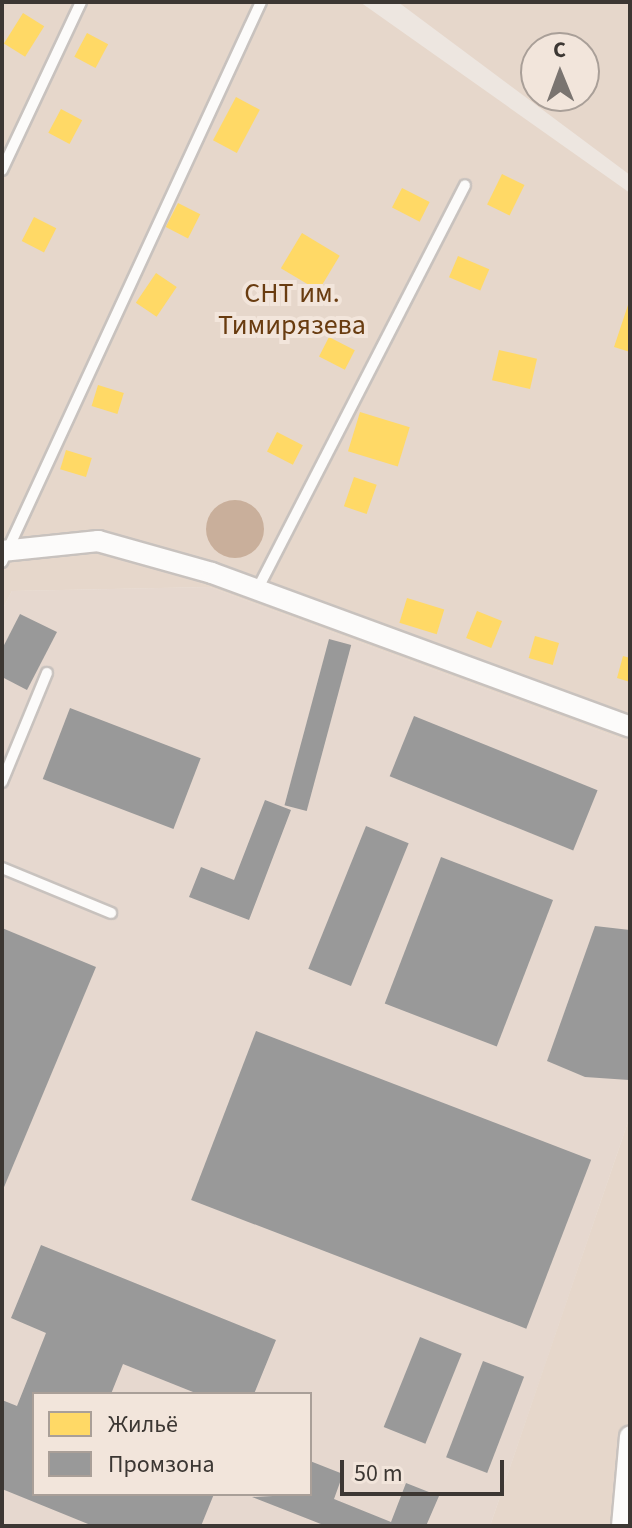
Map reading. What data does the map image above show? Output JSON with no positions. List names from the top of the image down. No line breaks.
{"parks":["СНТ им. Тимирязева"],"legend":["Жильё","Промзона"],"scale_bar":"50 m","north":"top"}
